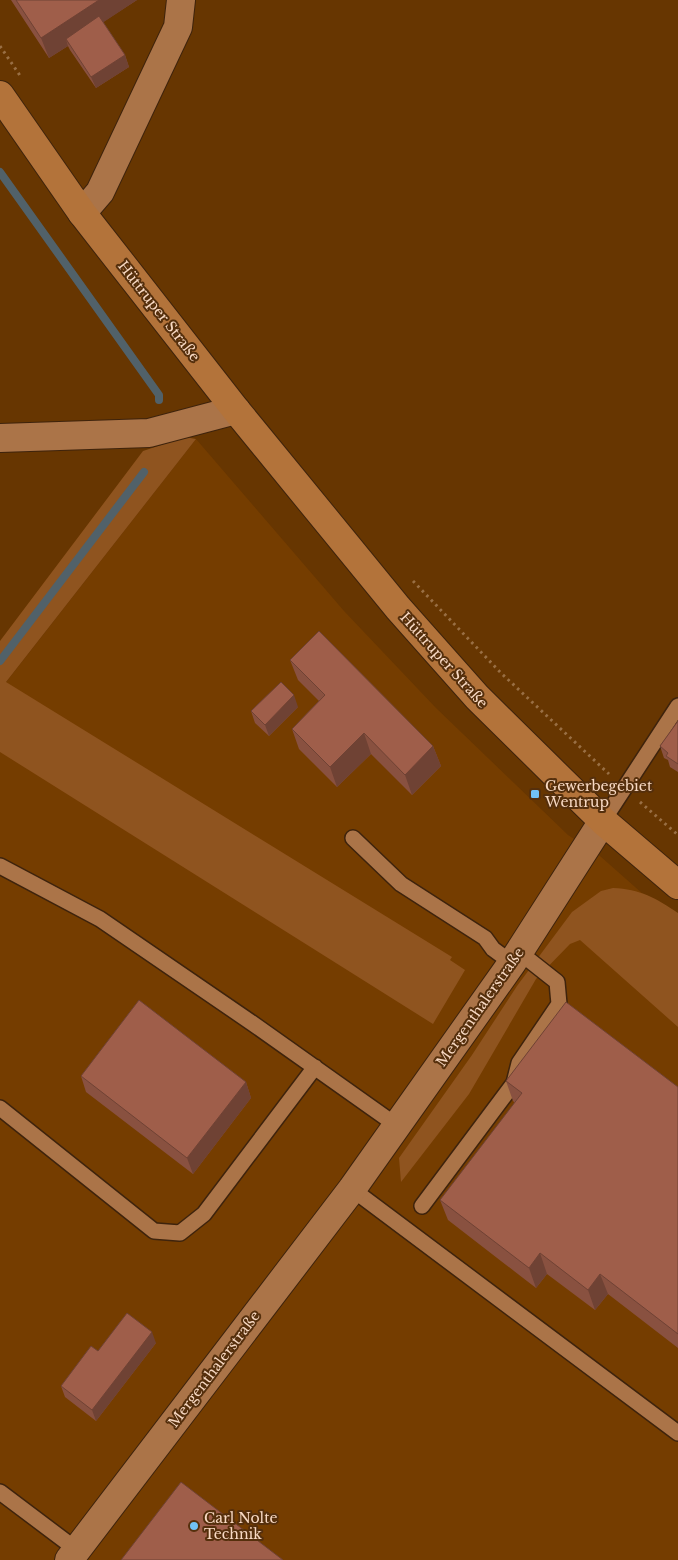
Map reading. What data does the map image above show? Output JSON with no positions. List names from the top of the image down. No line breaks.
{"streets":{"main road":["Hüttruper Straße"],"street":["Mergenthalerstraße"]},"crossings":[["Hüttruper Straße","Mergenthalerstraße"]],"places":{"transit":["Gewerbegebiet Wentrup"],"other":["Carl Nolte Technik"]}}
